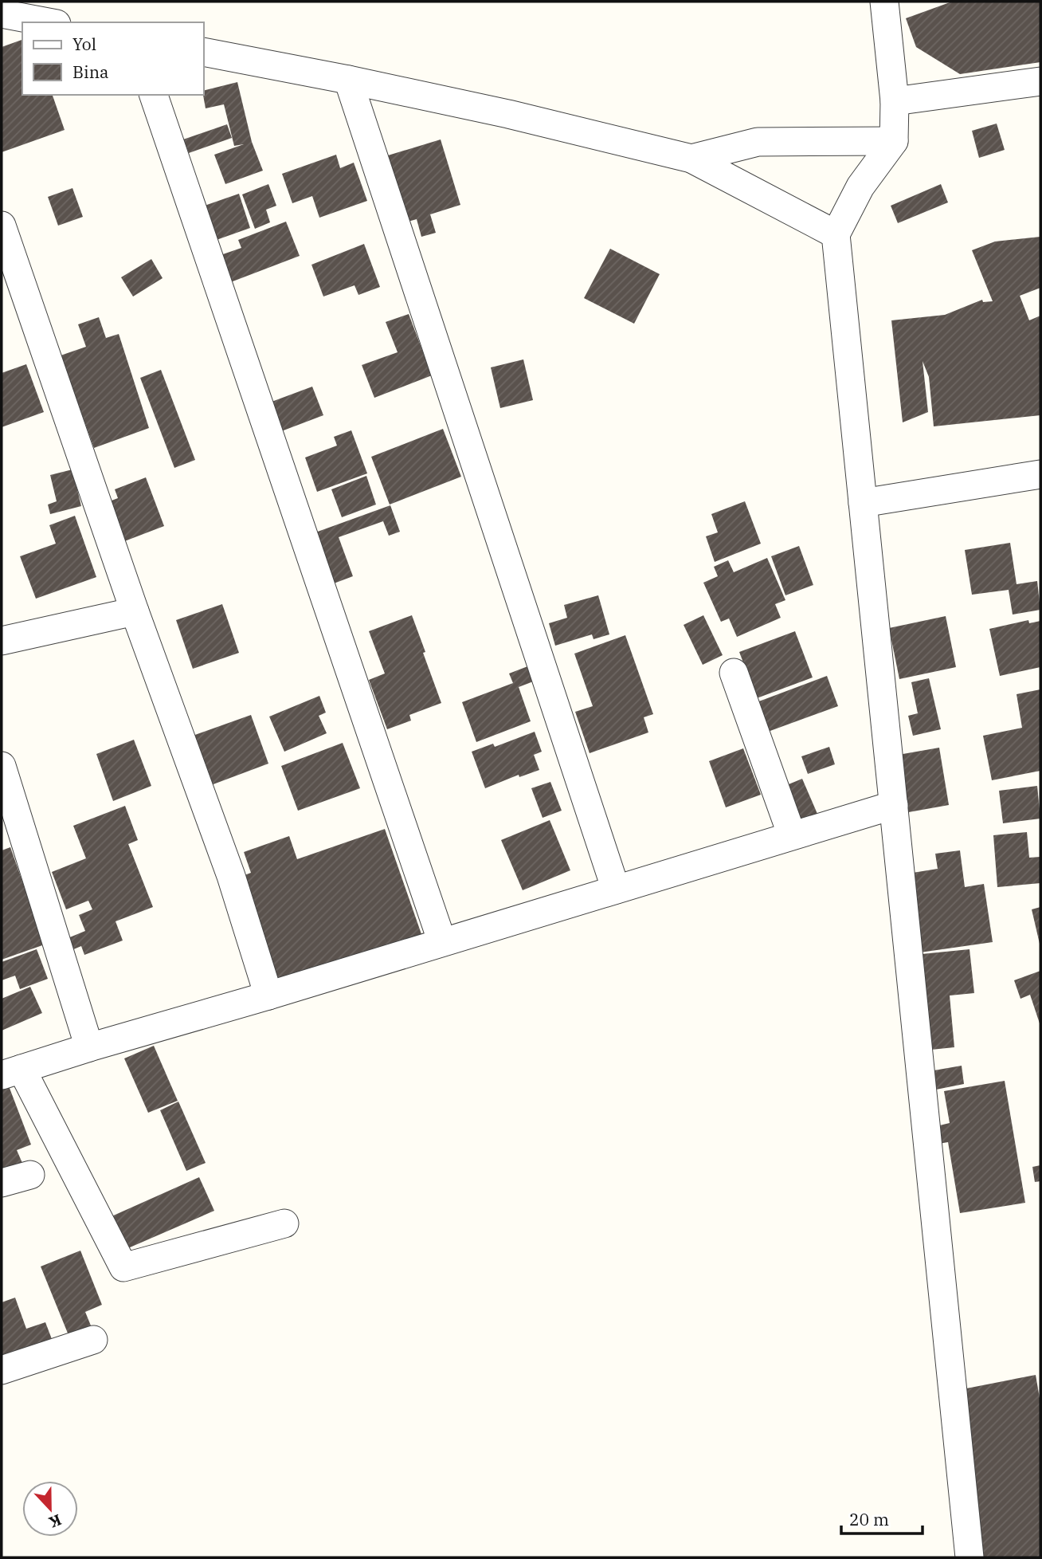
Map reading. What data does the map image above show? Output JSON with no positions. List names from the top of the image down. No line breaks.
{"legend":["Yol","Bina"],"scale_bar":"20 m","north":"bottom"}
